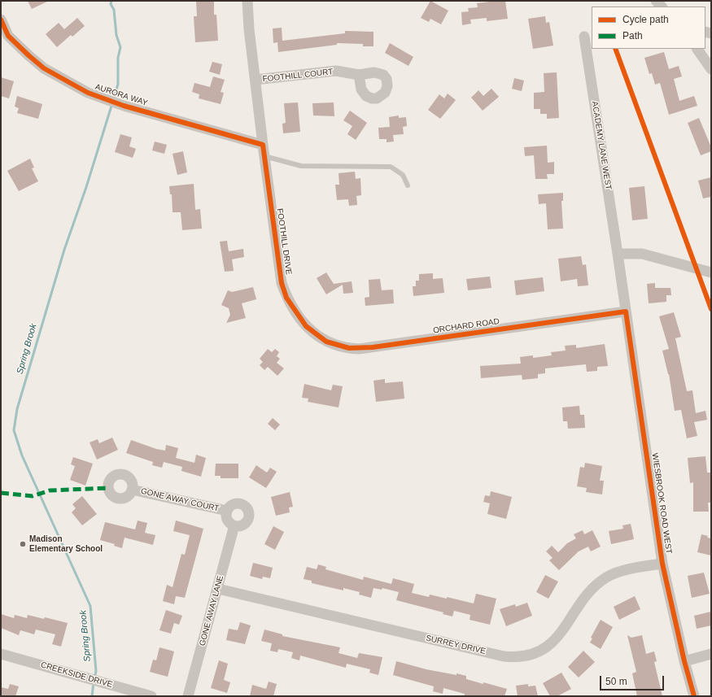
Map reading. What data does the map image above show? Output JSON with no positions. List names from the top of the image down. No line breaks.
{"streets":{"street":["FOOTHILL COURT","AURORA WAY","ACADEMY LANE WEST","FOOTHILL DRIVE","ORCHARD ROAD","GONE AWAY COURT","WIESBROOK ROAD WEST","GONE AWAY LANE","SURREY DRIVE","CREEKSIDE DRIVE"]},"crossings":[["FOOTHILL COURT","FOOTHILL DRIVE"],["AURORA WAY","FOOTHILL DRIVE"],["ACADEMY LANE WEST","ORCHARD ROAD"],["ACADEMY LANE WEST","WIESBROOK ROAD WEST"],["FOOTHILL DRIVE","ORCHARD ROAD"],["ORCHARD ROAD","WIESBROOK ROAD WEST"],["GONE AWAY COURT","GONE AWAY LANE"],["WIESBROOK ROAD WEST","SURREY DRIVE"],["GONE AWAY LANE","SURREY DRIVE"]],"water":["Spring Brook"],"places":["Madison Elementary School"],"legend":["Cycle path","Path"],"scale_bar":"50 m"}
